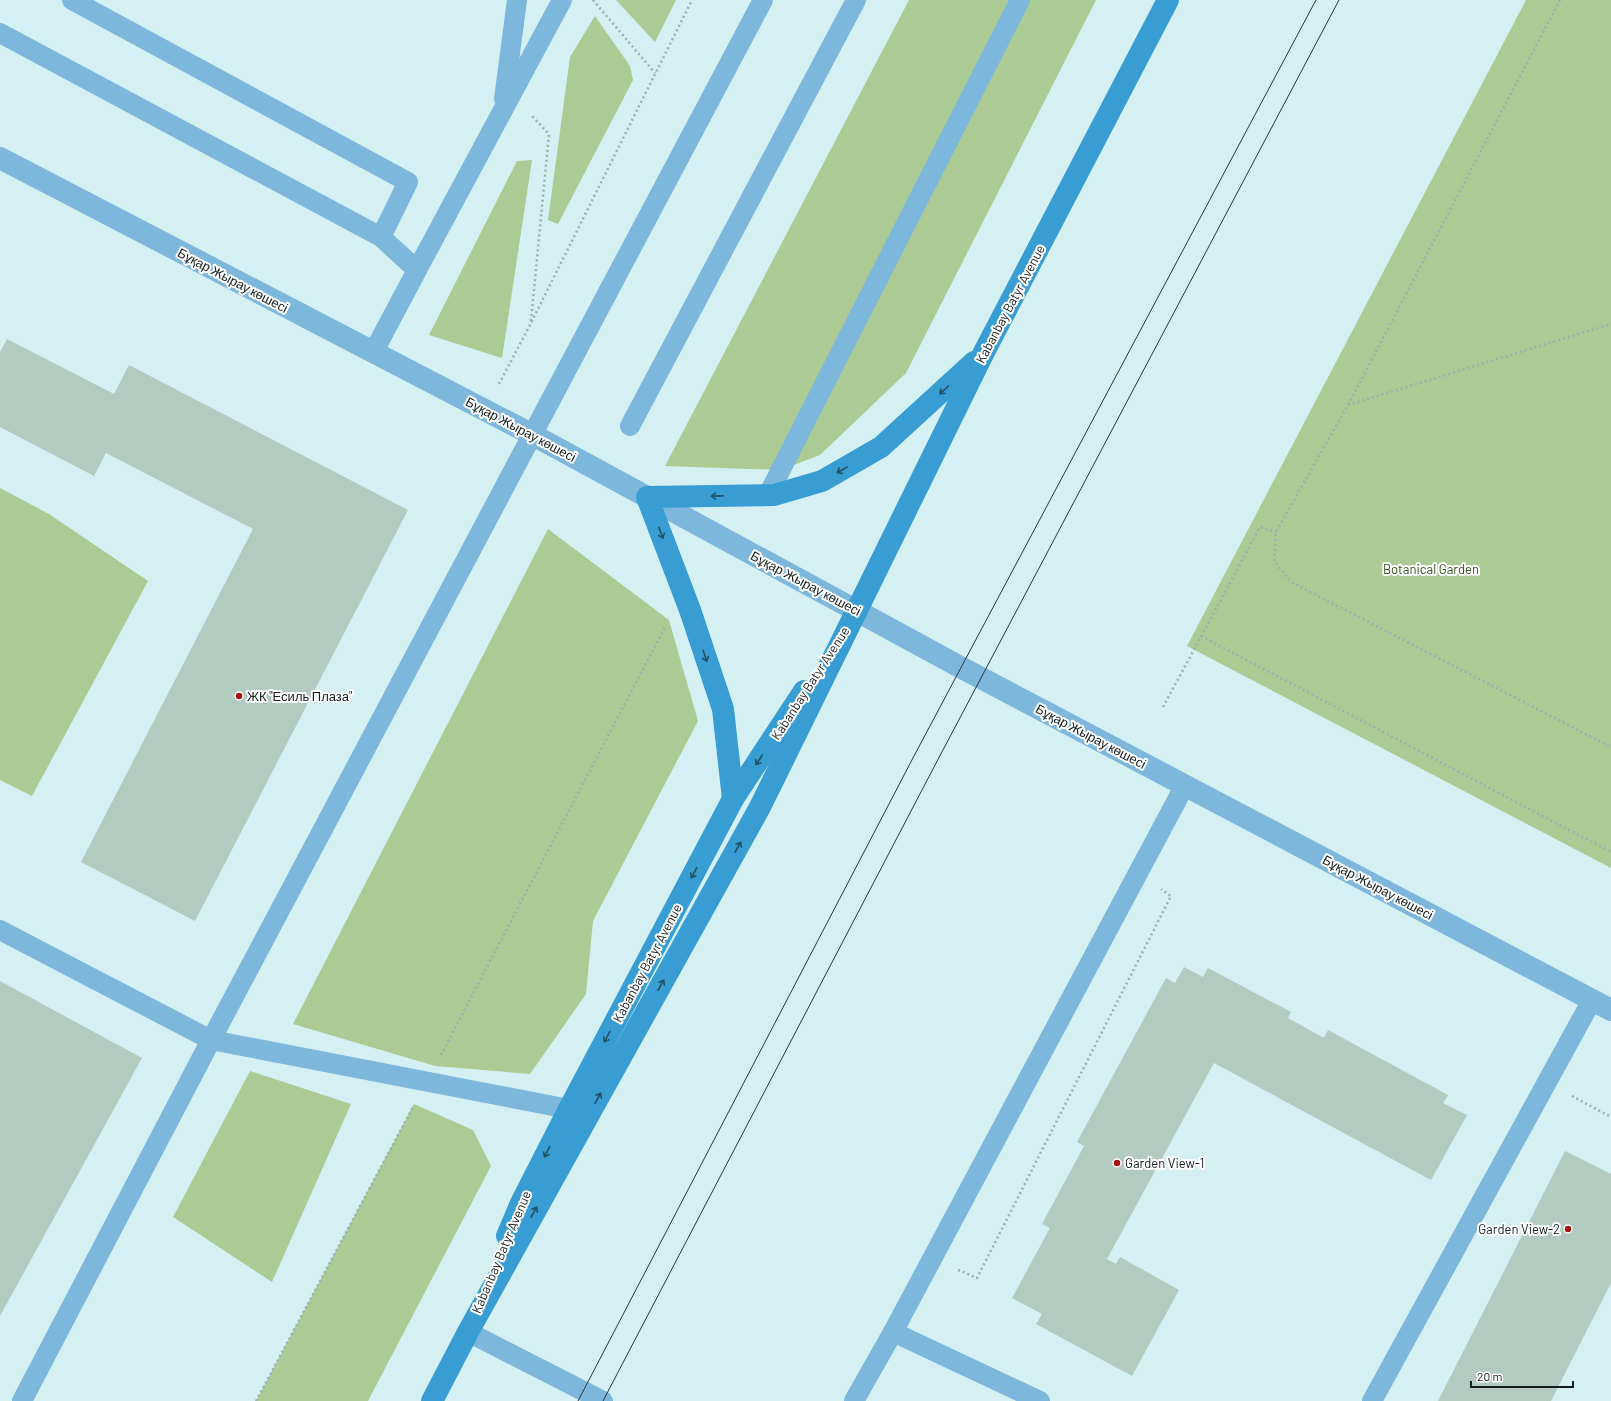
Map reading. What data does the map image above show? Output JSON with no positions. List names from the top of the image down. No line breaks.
{"streets":{"main road":["Kabanbay Batyr Avenue"],"street":["Бұқар Жырау көшесі"]},"crossings":[["Бұқар Жырау көшесі","Kabanbay Batyr Avenue"]],"parks":["Botanical Garden"],"places":["ЖК \"Есиль Плаза\"","Garden View-1","Garden View-2"],"scale_bar":"20 m"}
